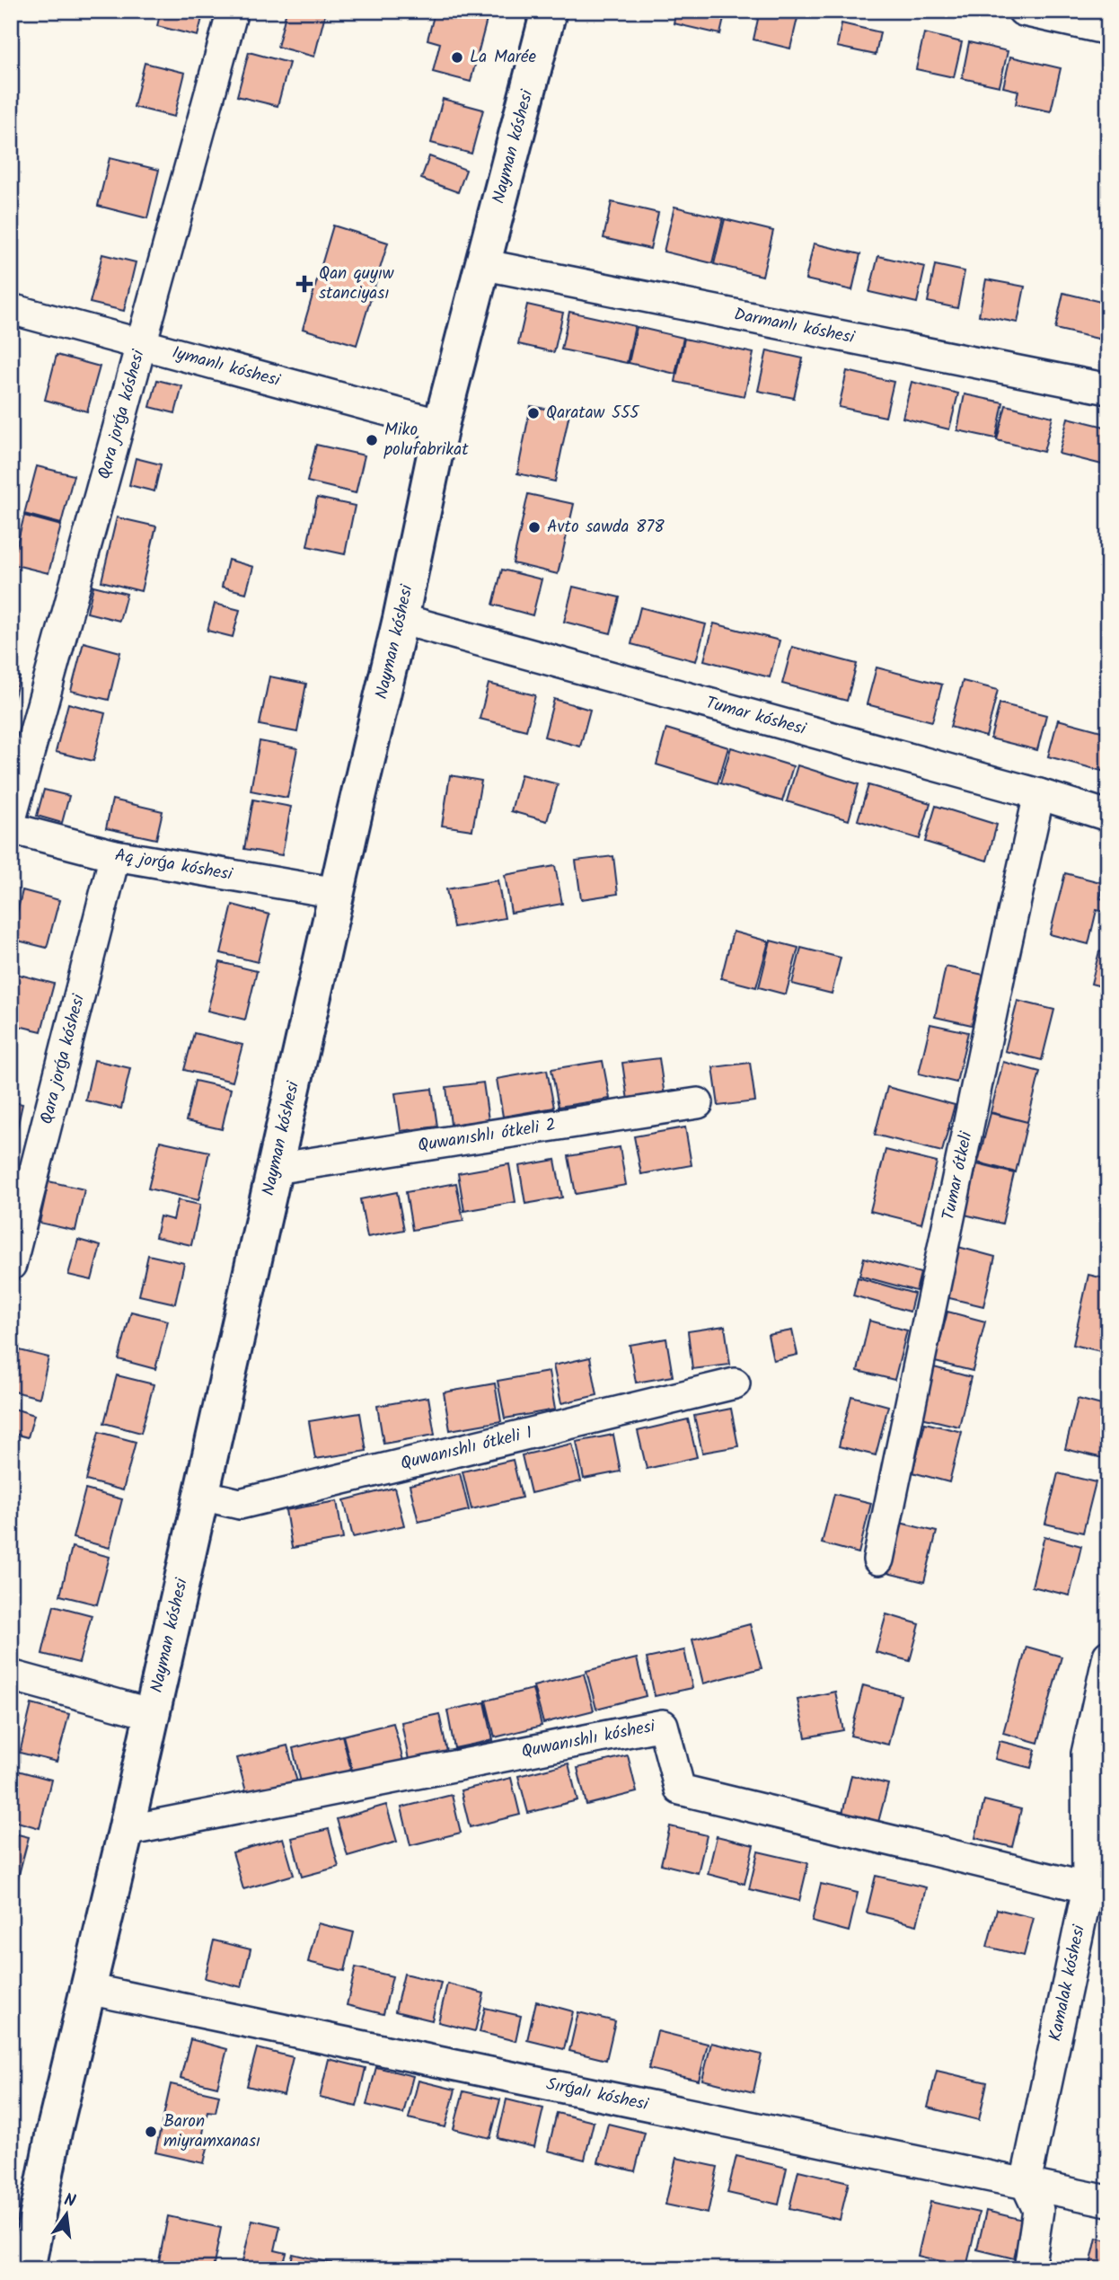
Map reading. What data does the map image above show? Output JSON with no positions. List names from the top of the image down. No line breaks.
{"streets":{"main road":["Nayman kóshesi"],"street":["Darmanlı kóshesi","Iymanlı kóshesi","Qara jorǵa kóshesi","Tumar kóshesi","Aq jorǵa kóshesi","Quwanıshlı ótkeli 2","Tumar ótkeli","Quwanıshlı ótkeli 1","Quwanıshlı kóshesi","Kamalak kóshesi","Sırǵalı kóshesi"]},"crossings":[["Nayman kóshesi","Darmanlı kóshesi"],["Nayman kóshesi","Iymanlı kóshesi"],["Nayman kóshesi","Tumar kóshesi"],["Nayman kóshesi","Aq jorǵa kóshesi"],["Nayman kóshesi","Quwanıshlı ótkeli 2"],["Nayman kóshesi","Quwanıshlı ótkeli 1"],["Nayman kóshesi","Quwanıshlı kóshesi"],["Nayman kóshesi","Sırǵalı kóshesi"],["Iymanlı kóshesi","Qara jorǵa kóshesi"],["Qara jorǵa kóshesi","Aq jorǵa kóshesi"],["Tumar kóshesi","Tumar ótkeli"],["Quwanıshlı kóshesi","Kamalak kóshesi"],["Kamalak kóshesi","Sırǵalı kóshesi"]],"places":{"other":["La Marée","Qarataw 555","Miko polufabrikat","Avto sawda 878","Baron miyramxanası"],"health":["Qan quyıw stanciyası"]},"north":"top"}
